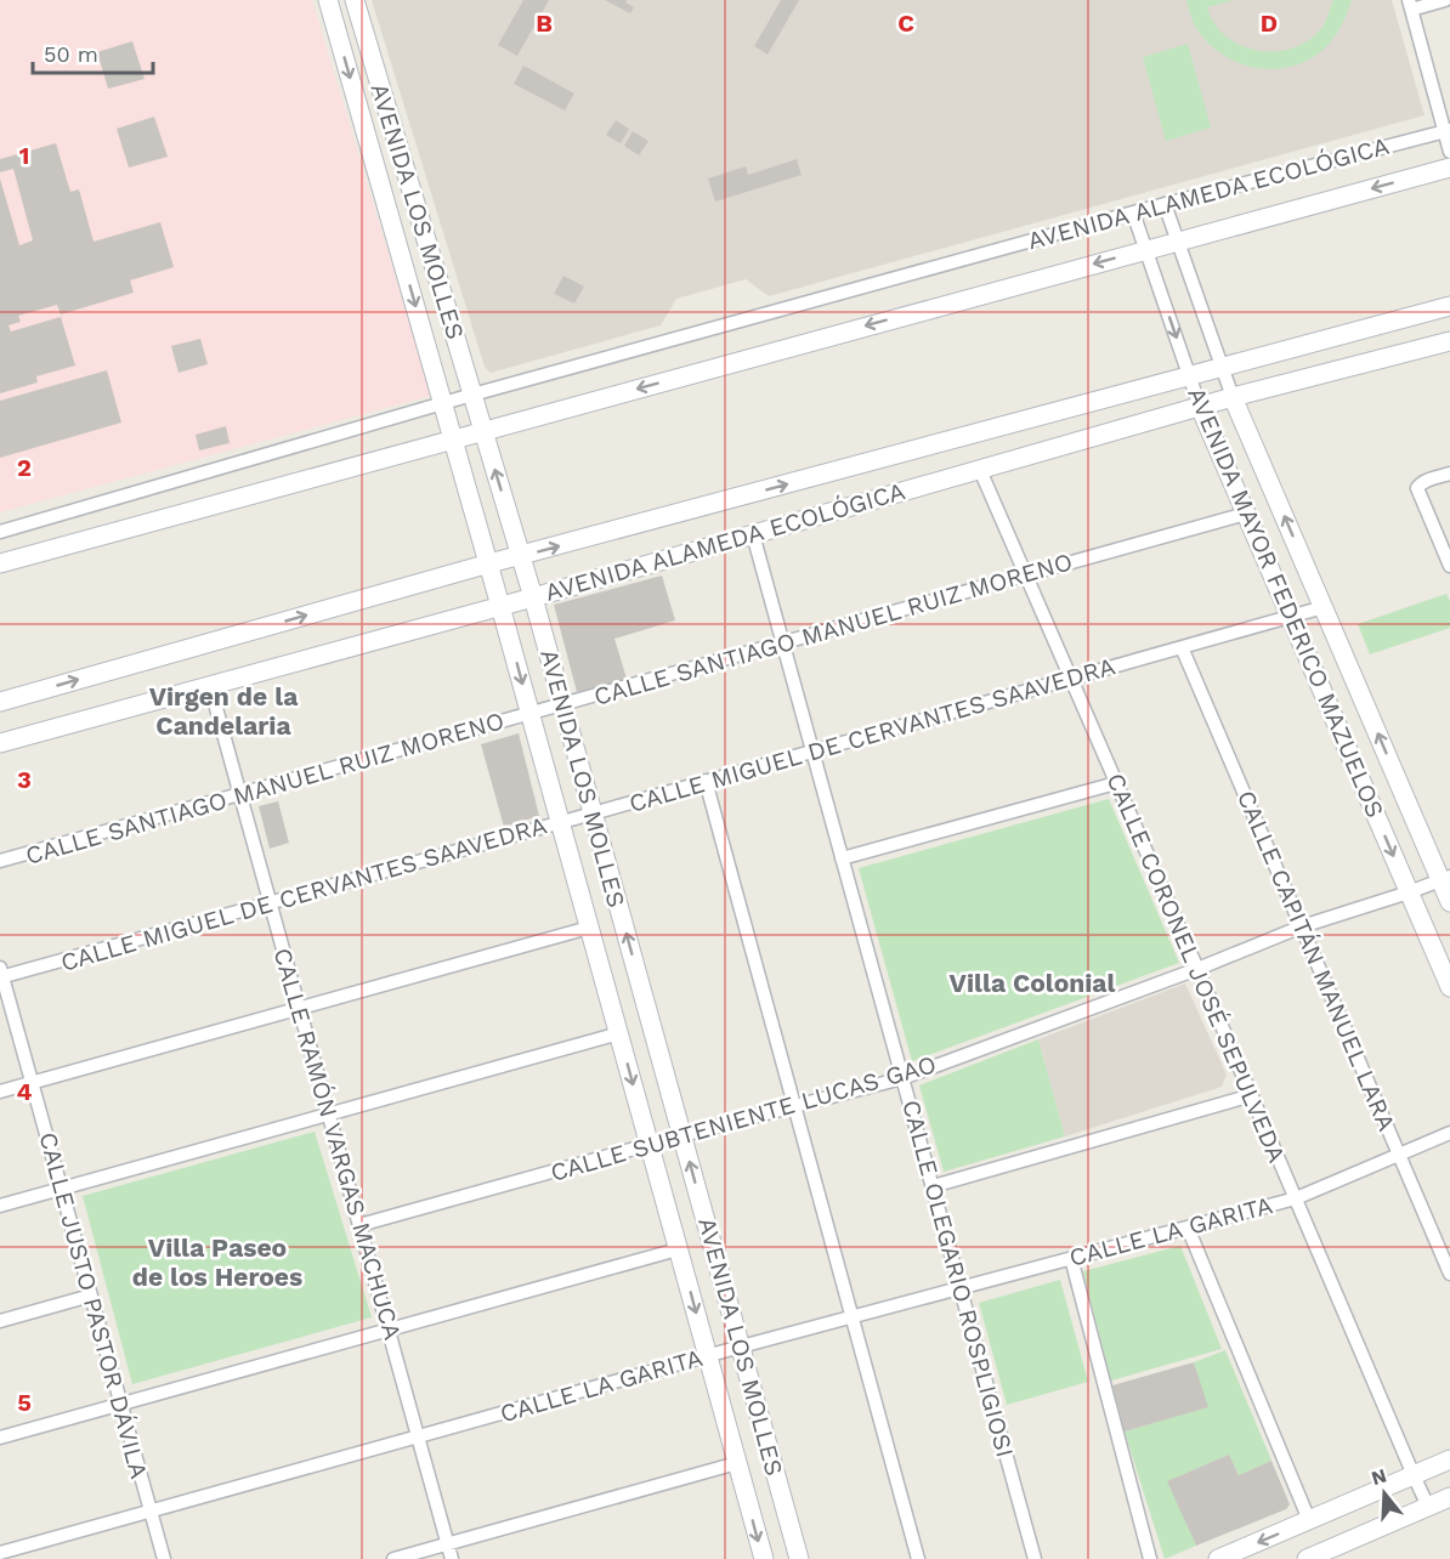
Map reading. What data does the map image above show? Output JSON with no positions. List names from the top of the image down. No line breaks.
{"streets":{"street":["AVENIDA ALAMEDA ECOLÓGICA","AVENIDA LOS MOLLES","AVENIDA MAYOR FEDERICO MAZUELOS","CALLE SANTIAGO MANUEL RUIZ MORENO","CALLE MIGUEL DE CERVANTES SAAVEDRA","CALLE CAPITÁN MANUEL LARA","CALLE CORONEL JOSÉ SEPULVEDA","CALLE SUBTENIENTE LUCAS GAO","CALLE RAMÓN VARGAS MACHUCA","CALLE LA GARITA","CALLE OLEGARIO ROSPLIGIOSI","CALLE JUSTO PASTOR DÁVILA"]},"crossings":[["AVENIDA ALAMEDA ECOLÓGICA","AVENIDA LOS MOLLES"],["AVENIDA ALAMEDA ECOLÓGICA","AVENIDA MAYOR FEDERICO MAZUELOS"],["AVENIDA ALAMEDA ECOLÓGICA","CALLE CORONEL JOSÉ SEPULVEDA"],["AVENIDA ALAMEDA ECOLÓGICA","CALLE RAMÓN VARGAS MACHUCA"],["AVENIDA ALAMEDA ECOLÓGICA","CALLE OLEGARIO ROSPLIGIOSI"],["AVENIDA LOS MOLLES","CALLE SANTIAGO MANUEL RUIZ MORENO"],["AVENIDA LOS MOLLES","CALLE MIGUEL DE CERVANTES SAAVEDRA"],["AVENIDA LOS MOLLES","CALLE SUBTENIENTE LUCAS GAO"],["AVENIDA LOS MOLLES","CALLE LA GARITA"],["AVENIDA MAYOR FEDERICO MAZUELOS","CALLE SANTIAGO MANUEL RUIZ MORENO"],["AVENIDA MAYOR FEDERICO MAZUELOS","CALLE MIGUEL DE CERVANTES SAAVEDRA"],["AVENIDA MAYOR FEDERICO MAZUELOS","CALLE SUBTENIENTE LUCAS GAO"],["CALLE SANTIAGO MANUEL RUIZ MORENO","CALLE CORONEL JOSÉ SEPULVEDA"],["CALLE SANTIAGO MANUEL RUIZ MORENO","CALLE RAMÓN VARGAS MACHUCA"],["CALLE SANTIAGO MANUEL RUIZ MORENO","CALLE OLEGARIO ROSPLIGIOSI"],["CALLE MIGUEL DE CERVANTES SAAVEDRA","CALLE CAPITÁN MANUEL LARA"],["CALLE MIGUEL DE CERVANTES SAAVEDRA","CALLE CORONEL JOSÉ SEPULVEDA"],["CALLE MIGUEL DE CERVANTES SAAVEDRA","CALLE RAMÓN VARGAS MACHUCA"],["CALLE MIGUEL DE CERVANTES SAAVEDRA","CALLE OLEGARIO ROSPLIGIOSI"],["CALLE MIGUEL DE CERVANTES SAAVEDRA","CALLE JUSTO PASTOR DÁVILA"],["CALLE CAPITÁN MANUEL LARA","CALLE SUBTENIENTE LUCAS GAO"],["CALLE CAPITÁN MANUEL LARA","CALLE LA GARITA"],["CALLE CORONEL JOSÉ SEPULVEDA","CALLE SUBTENIENTE LUCAS GAO"],["CALLE CORONEL JOSÉ SEPULVEDA","CALLE LA GARITA"],["CALLE SUBTENIENTE LUCAS GAO","CALLE RAMÓN VARGAS MACHUCA"],["CALLE SUBTENIENTE LUCAS GAO","CALLE OLEGARIO ROSPLIGIOSI"],["CALLE RAMÓN VARGAS MACHUCA","CALLE LA GARITA"],["CALLE LA GARITA","CALLE OLEGARIO ROSPLIGIOSI"],["CALLE LA GARITA","CALLE JUSTO PASTOR DÁVILA"]],"districts":["Virgen de la Candelaria","Villa Colonial","Villa Paseo de los Heroes"],"scale_bar":"50 m","north":"top","grid":{"columns":["B","C","D"],"rows":["1","2","3","4","5"]}}
